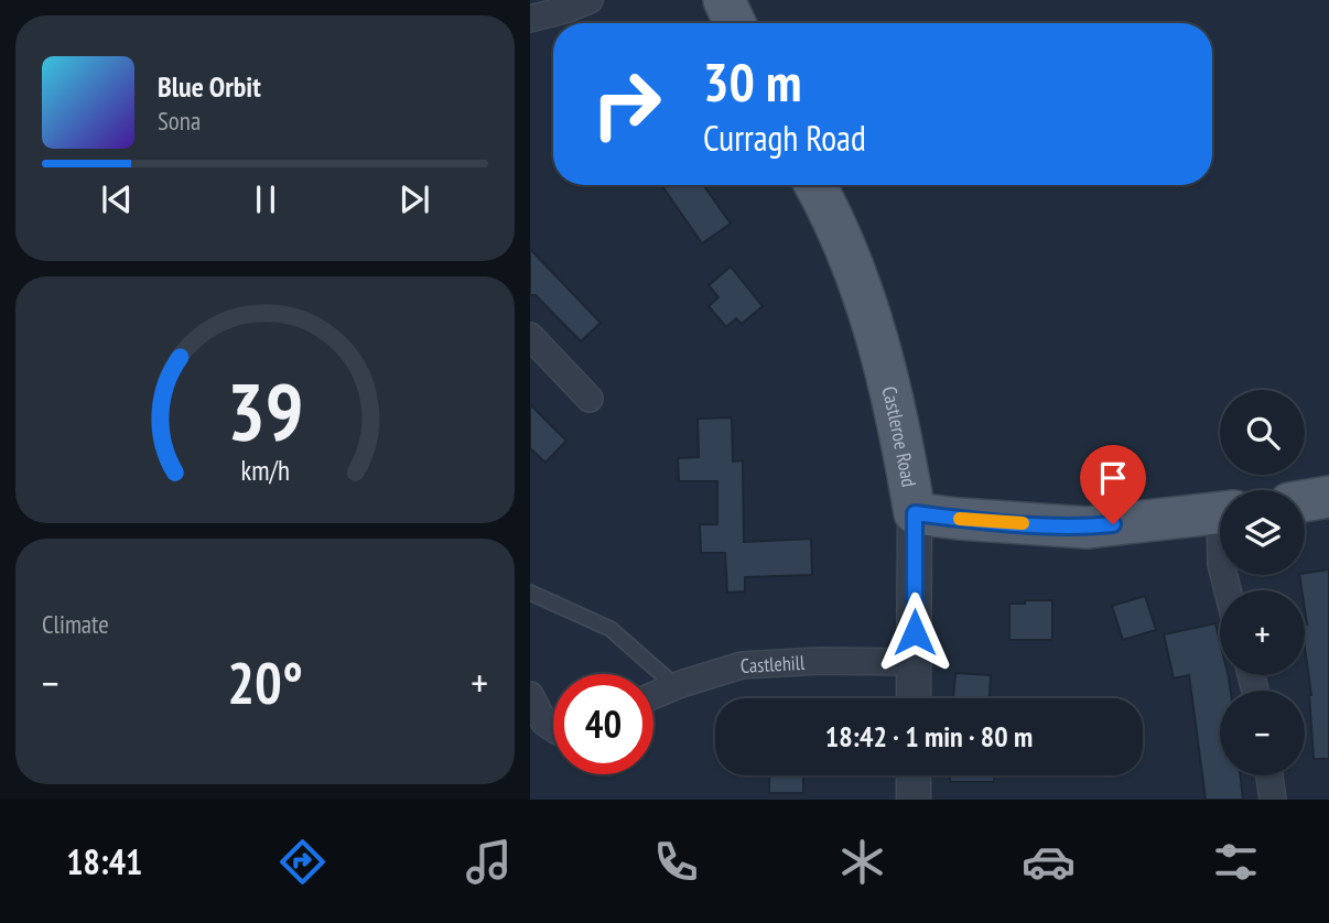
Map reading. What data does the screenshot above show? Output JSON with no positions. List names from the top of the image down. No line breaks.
{"streets":{"main road":["Castleroe Road"],"street":["Castlehill"]},"crossings":[["Castleroe Road","Castlehill"]],"page":{"turn":["30 m","Curragh Road"],"song":["Blue Orbit","Sona"],"map_buttons":["+","−"],"tile":"Climate","heat":["−","20°","+"],"limit":"40","trip":"18:42 · 1 min · 80 m","tabs":"18:41","gauge":["39","km/h"]}}
